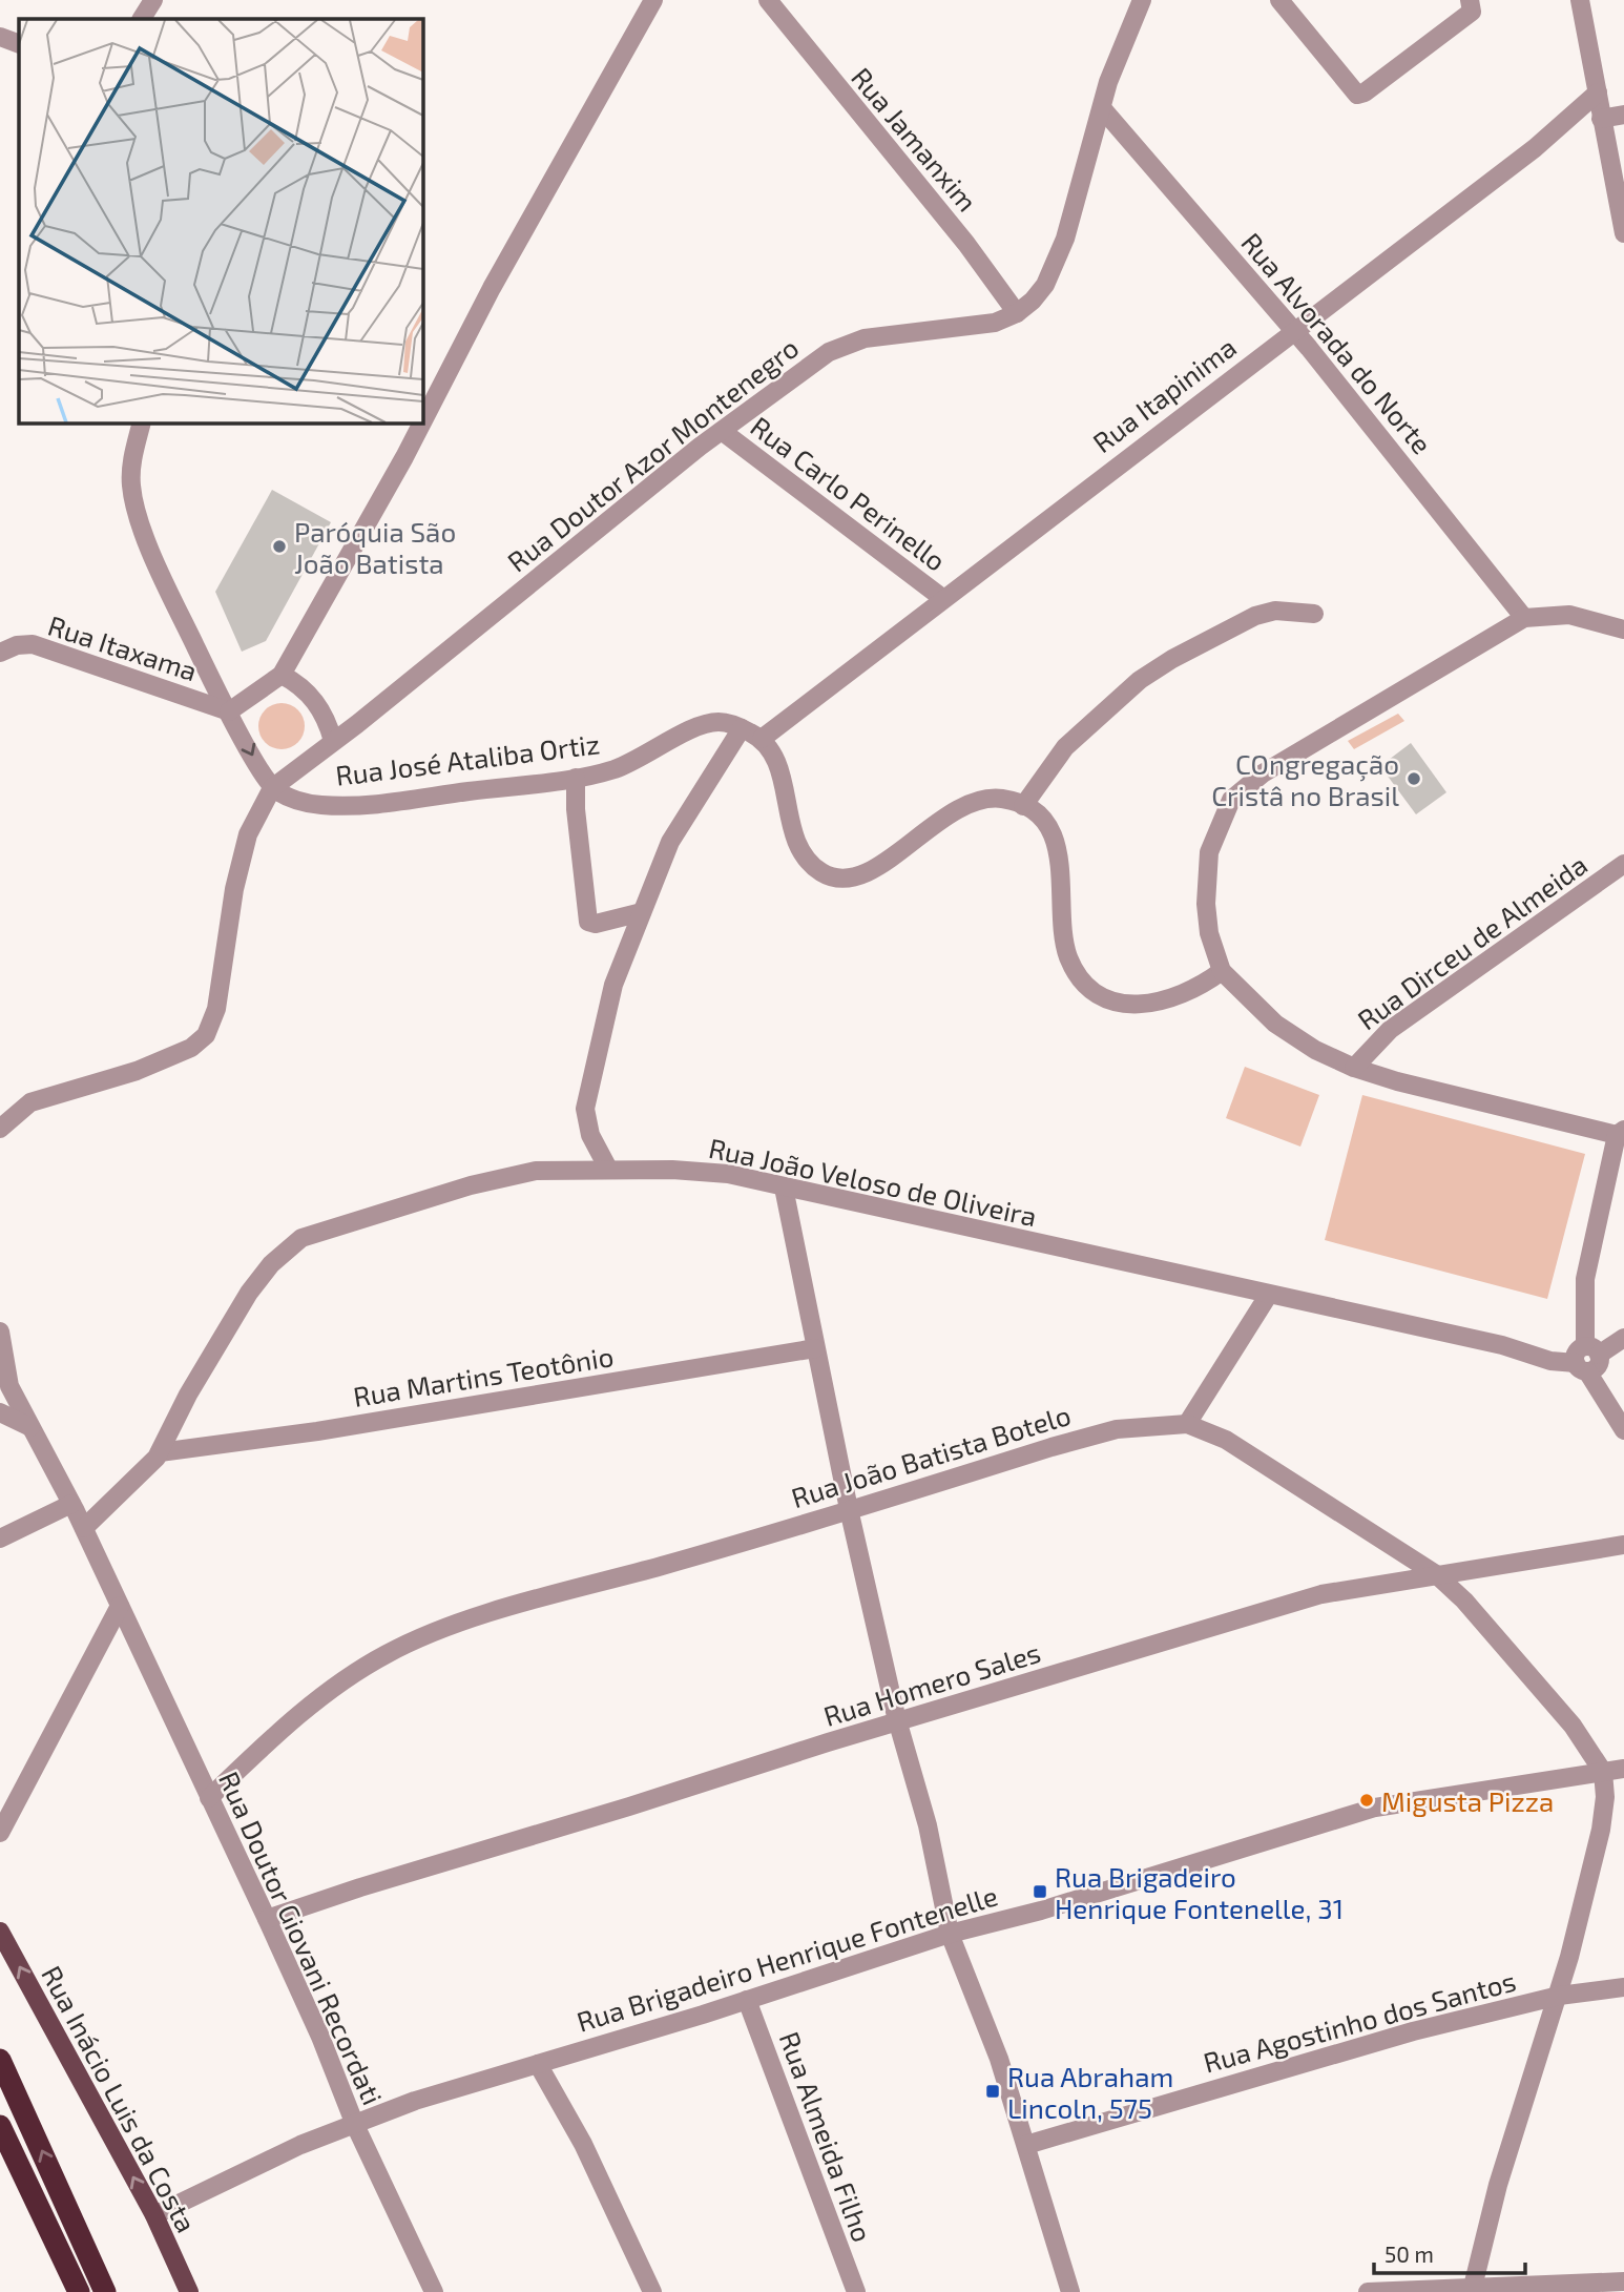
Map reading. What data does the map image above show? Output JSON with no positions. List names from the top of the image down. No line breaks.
{"streets":{"main road":["Rua Inácio Luis da Costa"],"street":["Rua Jamanxim","Rua Alvorada do Norte","Rua Itapinima","Rua Doutor Azor Montenegro","Rua Carlo Perinello","Rua Itaxama","Rua José Ataliba Ortiz","Rua Dirceu de Almeida","Rua João Veloso de Oliveira","Rua Martins Teotônio","Rua João Batista Botelo","Rua Homero Sales","Rua Doutor Giovani Recordati","Rua Brigadeiro Henrique Fontenelle","Rua Agostinho dos Santos","Rua Almeida Filho"]},"crossings":[["Rua Jamanxim","Rua Doutor Azor Montenegro"],["Rua Alvorada do Norte","Rua Itapinima"],["Rua Itapinima","Rua Carlo Perinello"],["Rua Itapinima","Rua José Ataliba Ortiz"],["Rua Doutor Azor Montenegro","Rua Carlo Perinello"],["Rua Doutor Azor Montenegro","Rua José Ataliba Ortiz"],["Rua João Veloso de Oliveira","Rua Martins Teotônio"],["Rua João Veloso de Oliveira","Rua Doutor Giovani Recordati"],["Rua João Batista Botelo","Rua Homero Sales"],["Rua João Batista Botelo","Rua Doutor Giovani Recordati"],["Rua João Batista Botelo","Rua Brigadeiro Henrique Fontenelle"],["Rua Homero Sales","Rua Doutor Giovani Recordati"],["Rua Doutor Giovani Recordati","Rua Brigadeiro Henrique Fontenelle"],["Rua Brigadeiro Henrique Fontenelle","Rua Inácio Luis da Costa"],["Rua Brigadeiro Henrique Fontenelle","Rua Almeida Filho"]],"one_way":["Rua Inácio Luis da Costa"],"places":{"other":["Paróquia São João Batista","COngregação Cristâ no Brasil","Migusta Pizza"],"transit":["Rua Brigadeiro Henrique Fontenelle, 31","Rua Abraham Lincoln, 575"]},"scale_bar":"50 m"}
